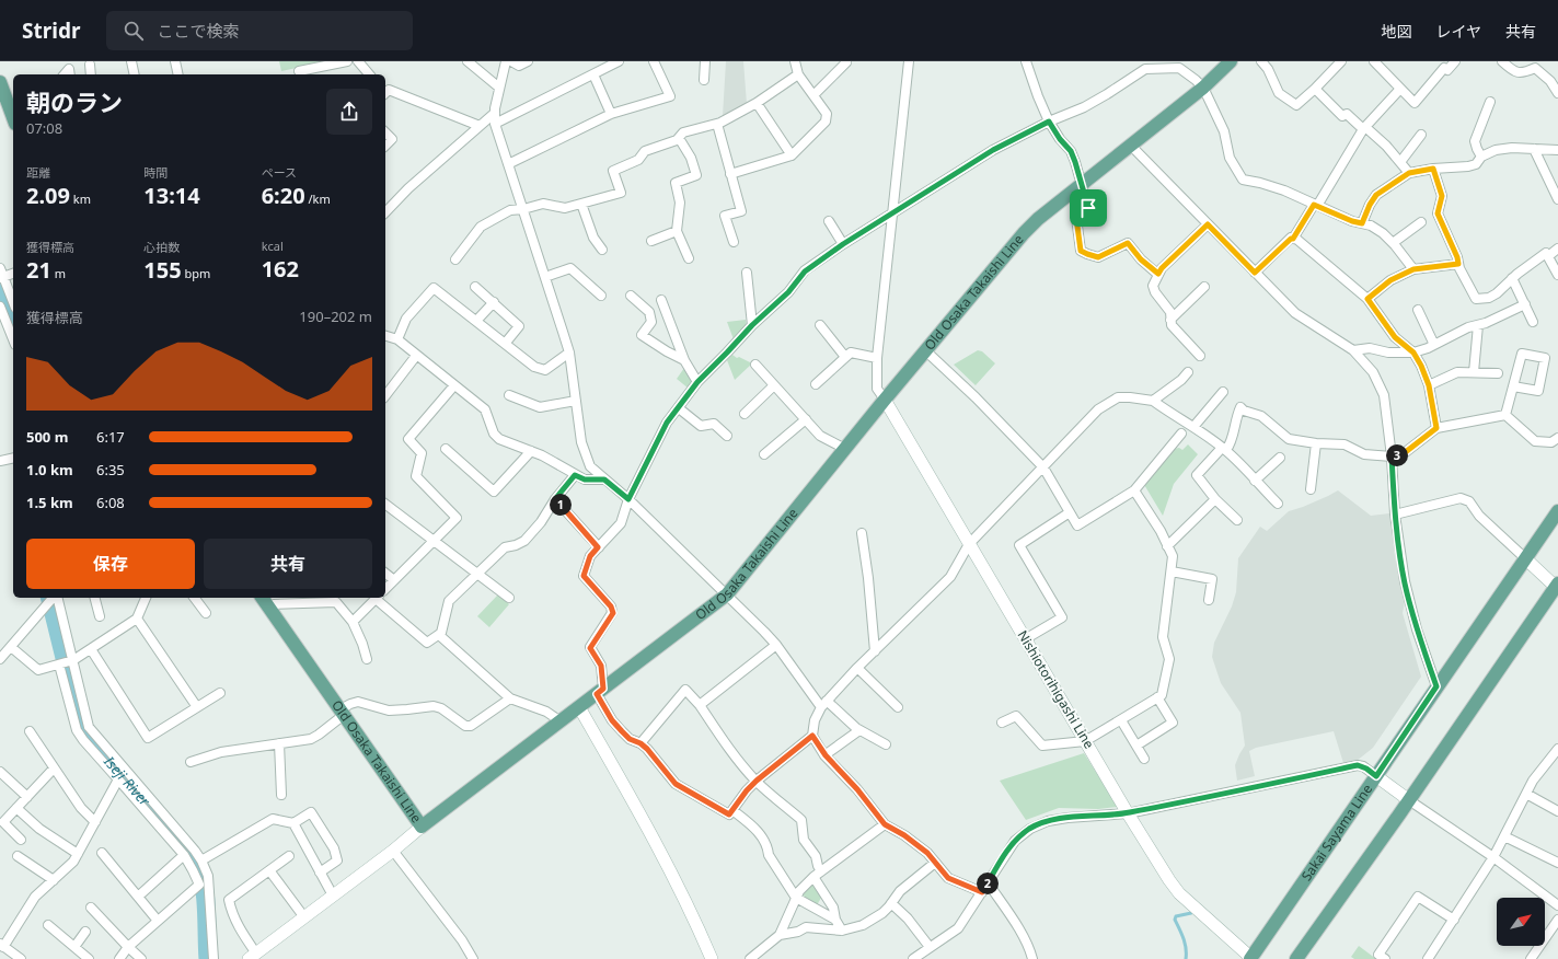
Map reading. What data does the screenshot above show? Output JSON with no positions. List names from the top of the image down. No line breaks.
{"streets":{"main road":["Old Osaka Takaishi Line","Nishiotorihigashi Line","Sakai Sayama Line"]},"crossings":[["Old Osaka Takaishi Line","Nishiotorihigashi Line"],["Nishiotorihigashi Line","Sakai Sayama Line"]],"water":["Iseji River"],"north":"top right","page":{"header":"Stridr","search":"ここで検索","nav":["地図","レイヤ","共有"],"heading":["朝のラン","07:08"],"stats":[["距離","2.09 km"],["時間","13:14"],["ペース","6:20 /km"],["獲得標高","21 m"],["心拍数","155 bpm"],["kcal","162"]],"chart":["獲得標高","190–202 m"],"list":[{"name":"500 m","note":"6:17"},{"name":"1.0 km","note":"6:35"},{"name":"1.5 km","note":"6:08"}],"pins":["3","1","2"],"buttons":["保存","共有"]}}
